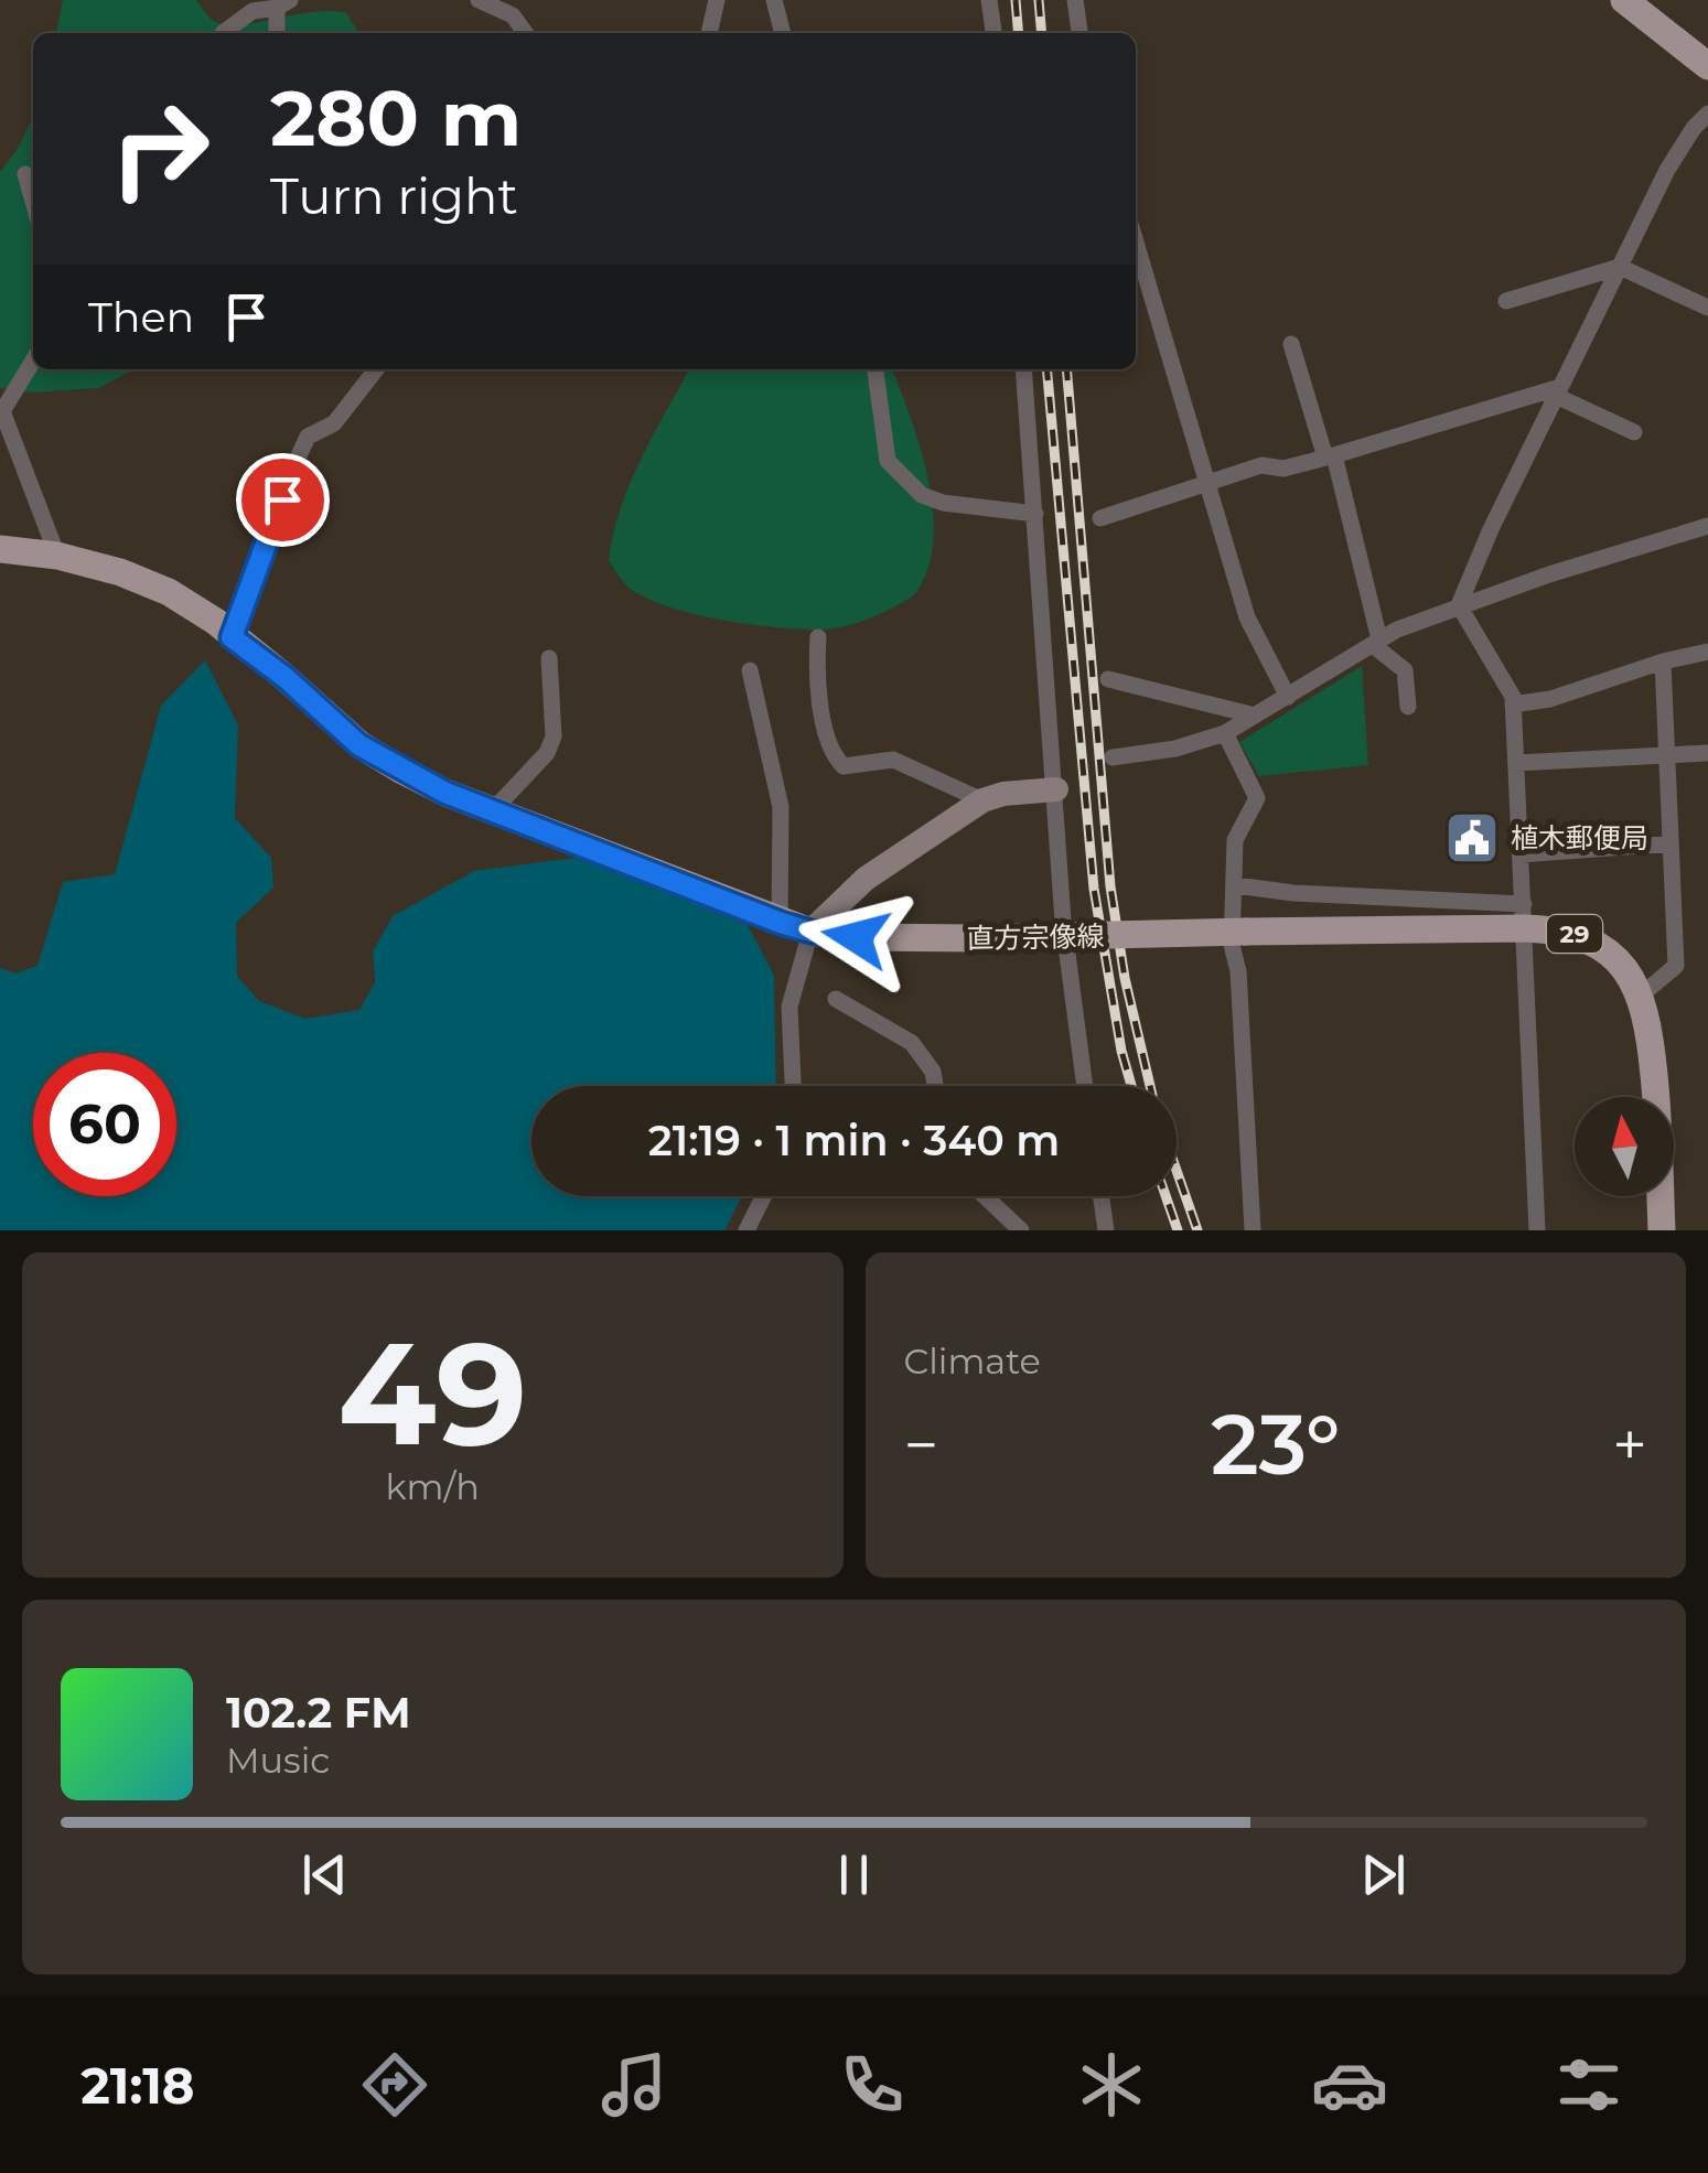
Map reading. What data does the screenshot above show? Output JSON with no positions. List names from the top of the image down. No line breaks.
{"streets":{"main road":["29","直方宗像線"]},"places":{"public building":["植木郵便局"]},"north":"top","page":{"turn":["280 m","Turn right"],"then":"Then","limit":"60","trip":"21:19 · 1 min · 340 m","tile":[["49","km/h"],"Climate"],"heat":["−","23°","+"],"song":["102.2 FM","Music"],"tabs":"21:18"}}
